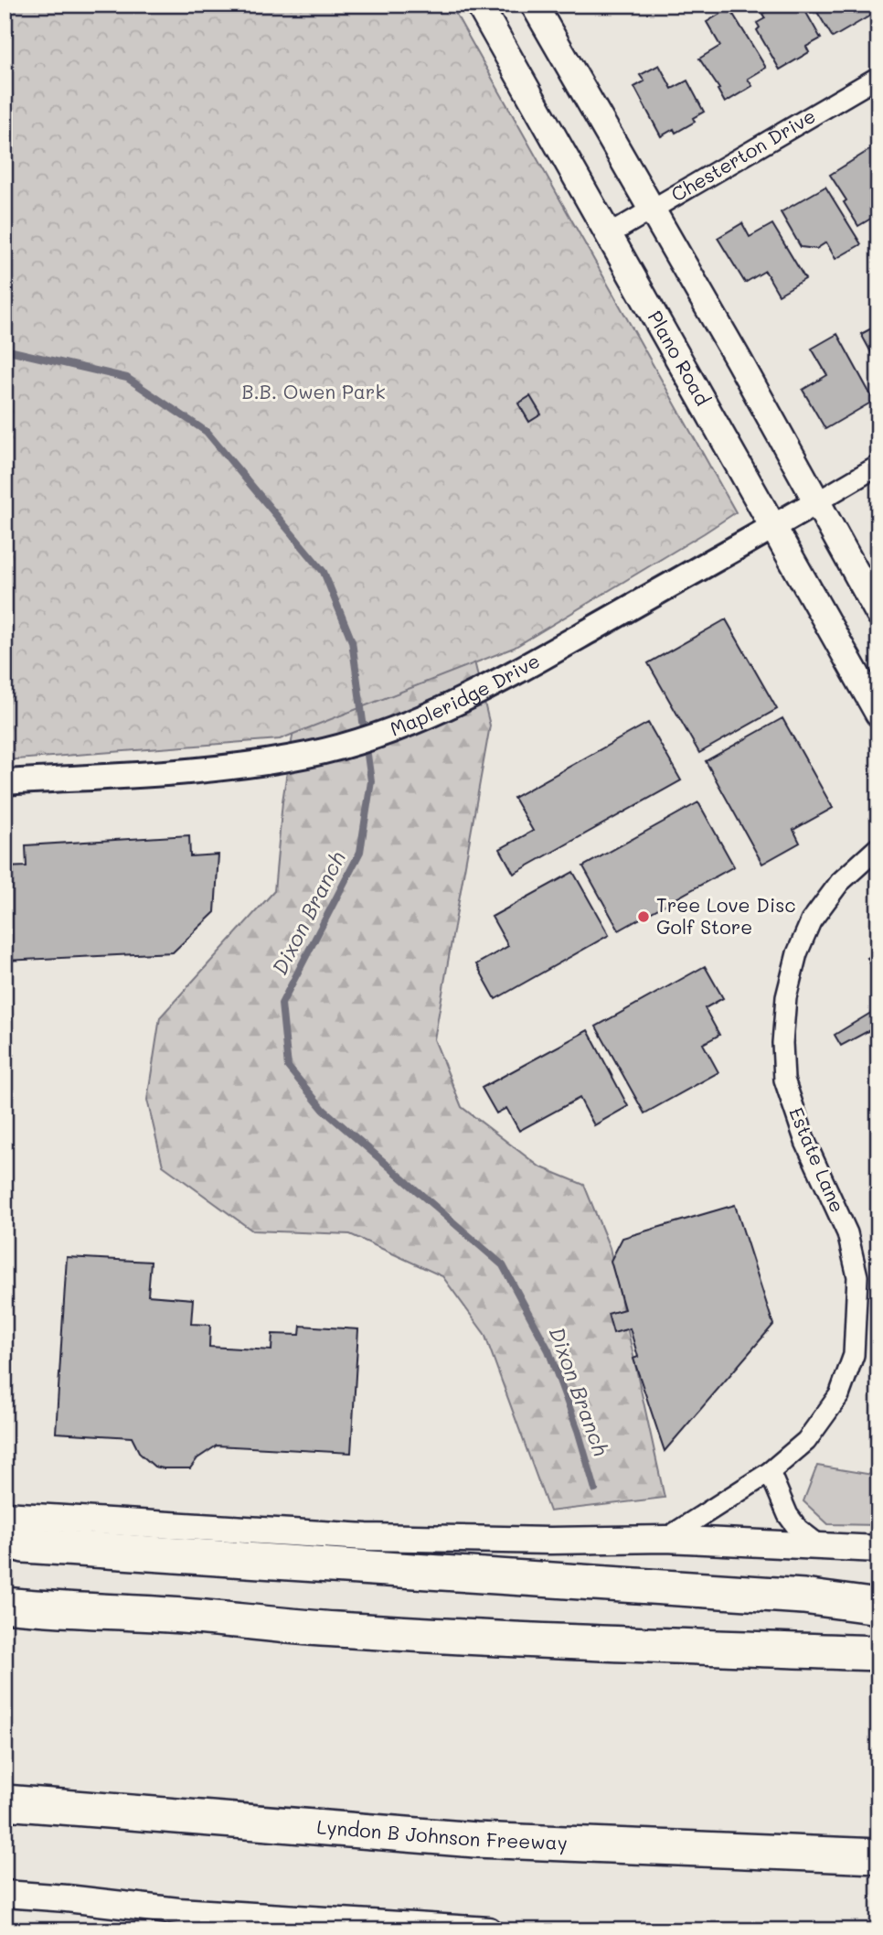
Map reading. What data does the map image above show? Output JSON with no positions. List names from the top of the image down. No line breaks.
{"streets":{"highway":["Lyndon B Johnson Freeway"],"main road":["Plano Road"],"street":["Chesterton Drive","Mapleridge Drive","Estate Lane"]},"crossings":[["Chesterton Drive","Plano Road"],["Plano Road","Mapleridge Drive"]],"water":["Dixon Branch"],"parks":["B.B. Owen Park"],"places":["Tree Love Disc Golf Store"]}
